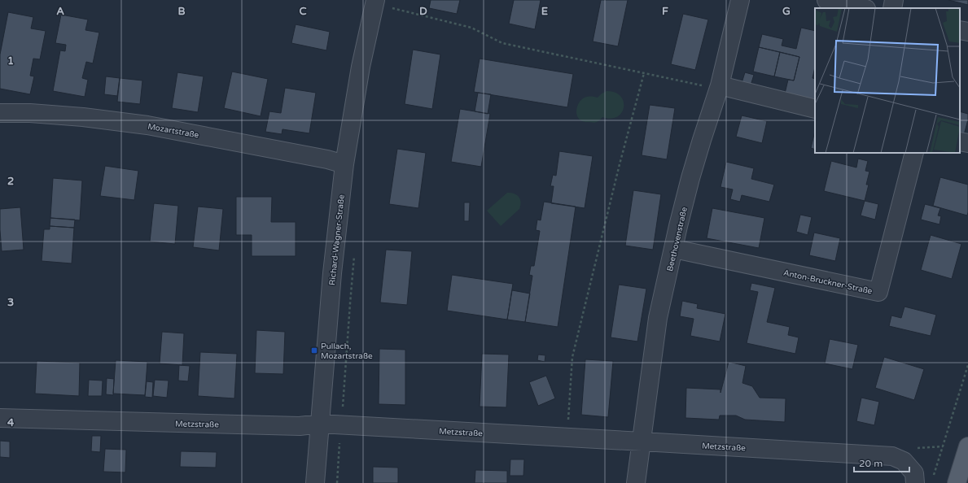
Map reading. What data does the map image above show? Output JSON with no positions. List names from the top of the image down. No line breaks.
{"streets":{"street":["Mozartstraße","Beethovenstraße","Richard-Wagner-Straße","Anton-Bruckner-Straße","Metzstraße"]},"crossings":[["Mozartstraße","Richard-Wagner-Straße"],["Beethovenstraße","Anton-Bruckner-Straße"],["Beethovenstraße","Metzstraße"],["Richard-Wagner-Straße","Metzstraße"]],"places":{"transit":["Pullach, Mozartstraße"]},"scale_bar":"20 m","grid":{"columns":["A","B","C","D","E","F","G"],"rows":["1","2","3","4"]}}
